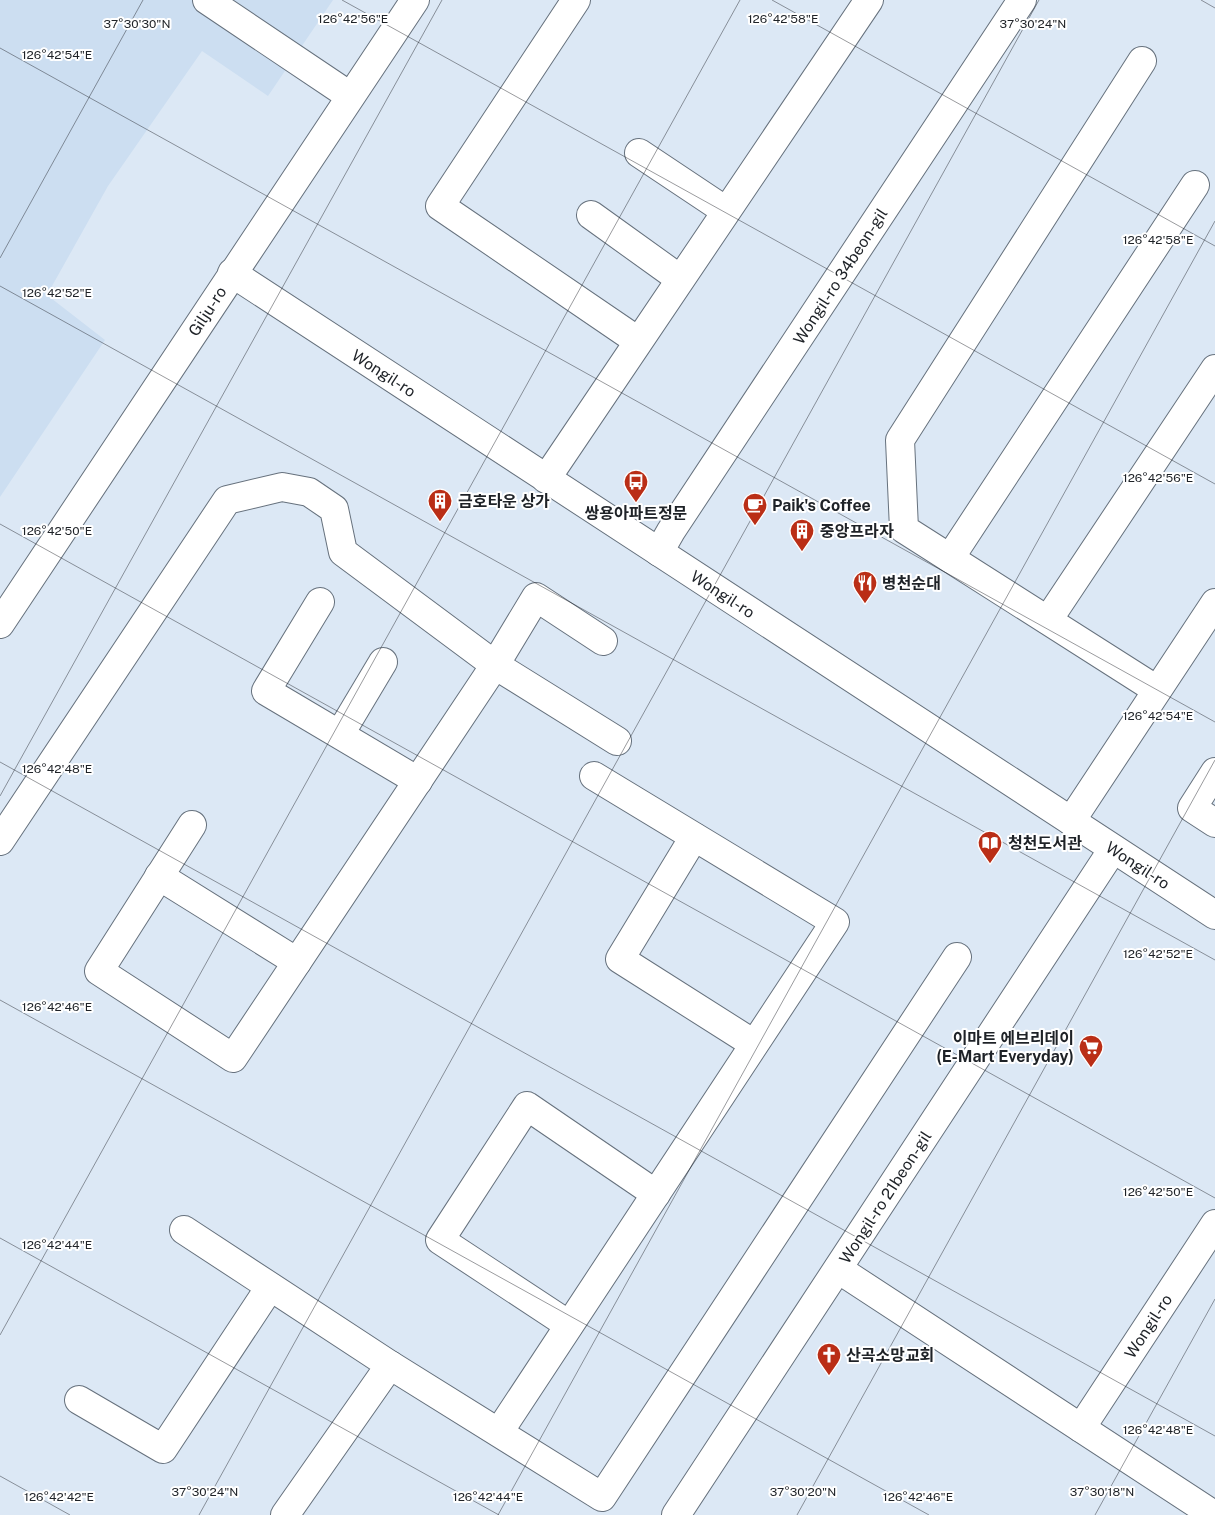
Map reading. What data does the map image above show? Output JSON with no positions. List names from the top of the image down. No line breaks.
{"streets":{"street":["Wongil-ro 34beon-gil","Gilju-ro","Wongil-ro","Wongil-ro 21beon-gil"]},"crossings":[["Wongil-ro 34beon-gil","Wongil-ro"],["Gilju-ro","Wongil-ro"],["Wongil-ro","Wongil-ro 21beon-gil"]],"places":{"bus stop":["쌍용아파트정문"],"building":["금호타운 상가","중앙프라자"],"cafe":["Paik's Coffee"],"restaurant":["병천순대"],"library":["청천도서관"],"supermarket":["이마트 에브리데이 (E-Mart Everyday)"],"church":["산곡소망교회"]},"coordinates":["126°42'56\"E","126°42'58\"E","37°30'30\"N","37°30'24\"N","126°42'54\"E","126°42'52\"E","126°42'50\"E","126°42'48\"E","126°42'46\"E","126°42'44\"E","37°30'20\"N","37°30'18\"N","126°42'42\"E"]}
